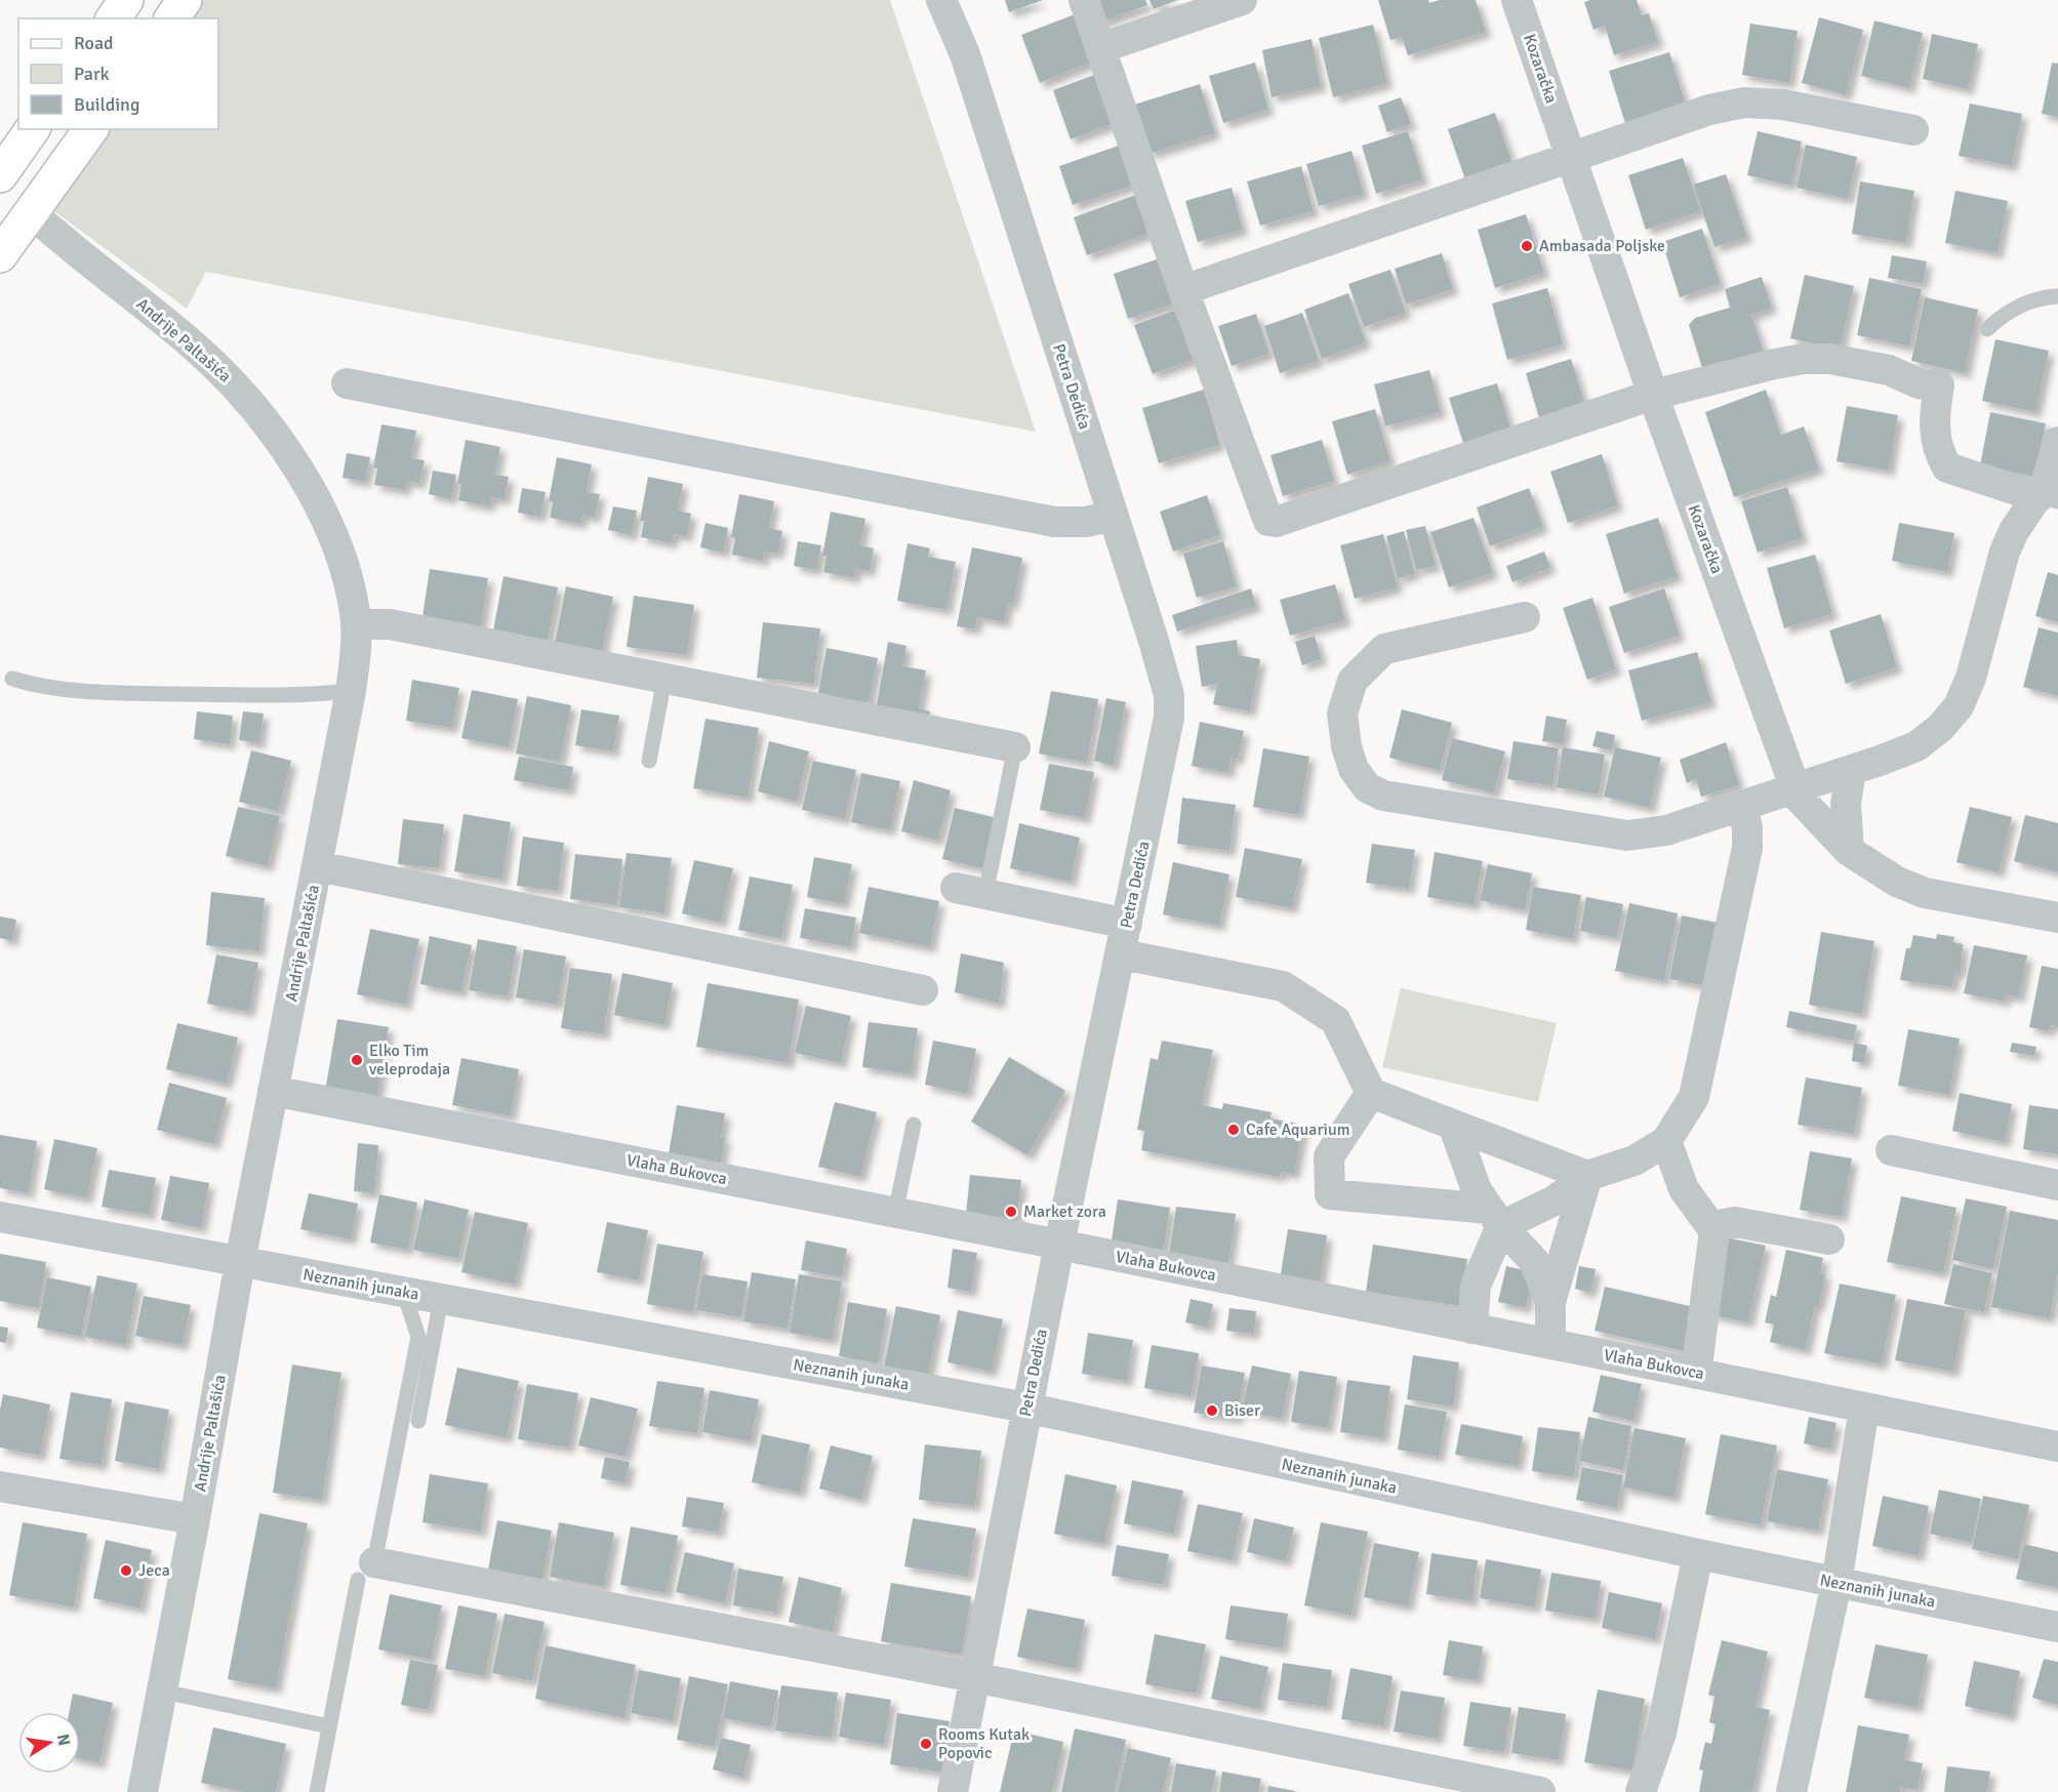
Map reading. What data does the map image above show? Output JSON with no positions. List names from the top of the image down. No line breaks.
{"streets":{"street":["Kozaračka","Andrije Paltašića","Petra Dedića","Vlaha Bukovca","Neznanih junaka"]},"crossings":[["Andrije Paltašića","Vlaha Bukovca"],["Andrije Paltašića","Neznanih junaka"],["Petra Dedića","Vlaha Bukovca"],["Petra Dedića","Neznanih junaka"]],"places":["Ambasada Poljske","Elko Tim veleprodaja","Cafe Aquarium","Market zora","Biser","Jeca","Rooms Kutak Popovic"],"legend":["Road","Park","Building"],"north":"right"}
